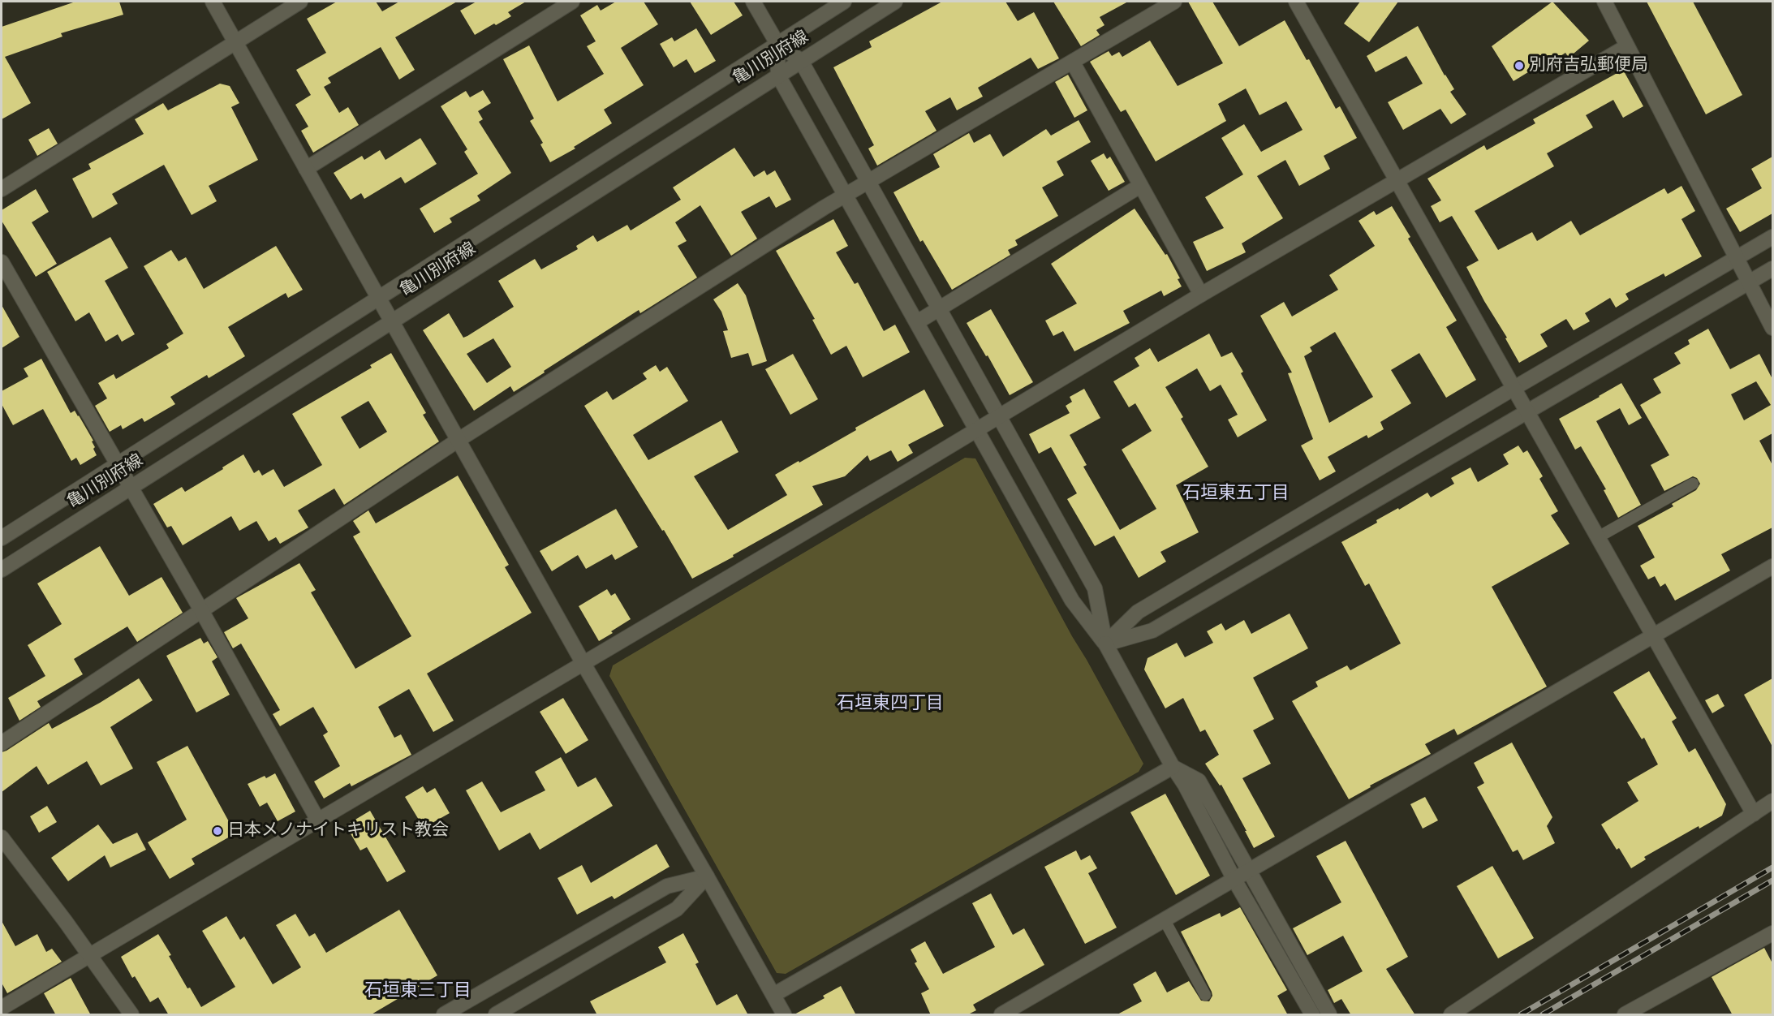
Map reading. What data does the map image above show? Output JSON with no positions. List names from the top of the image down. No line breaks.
{"streets":{"street":["亀川別府線"]},"districts":["石垣東五丁目","石垣東四丁目","石垣東三丁目"],"places":["別府吉弘郵便局","日本メノナイトキリスト教会"]}
